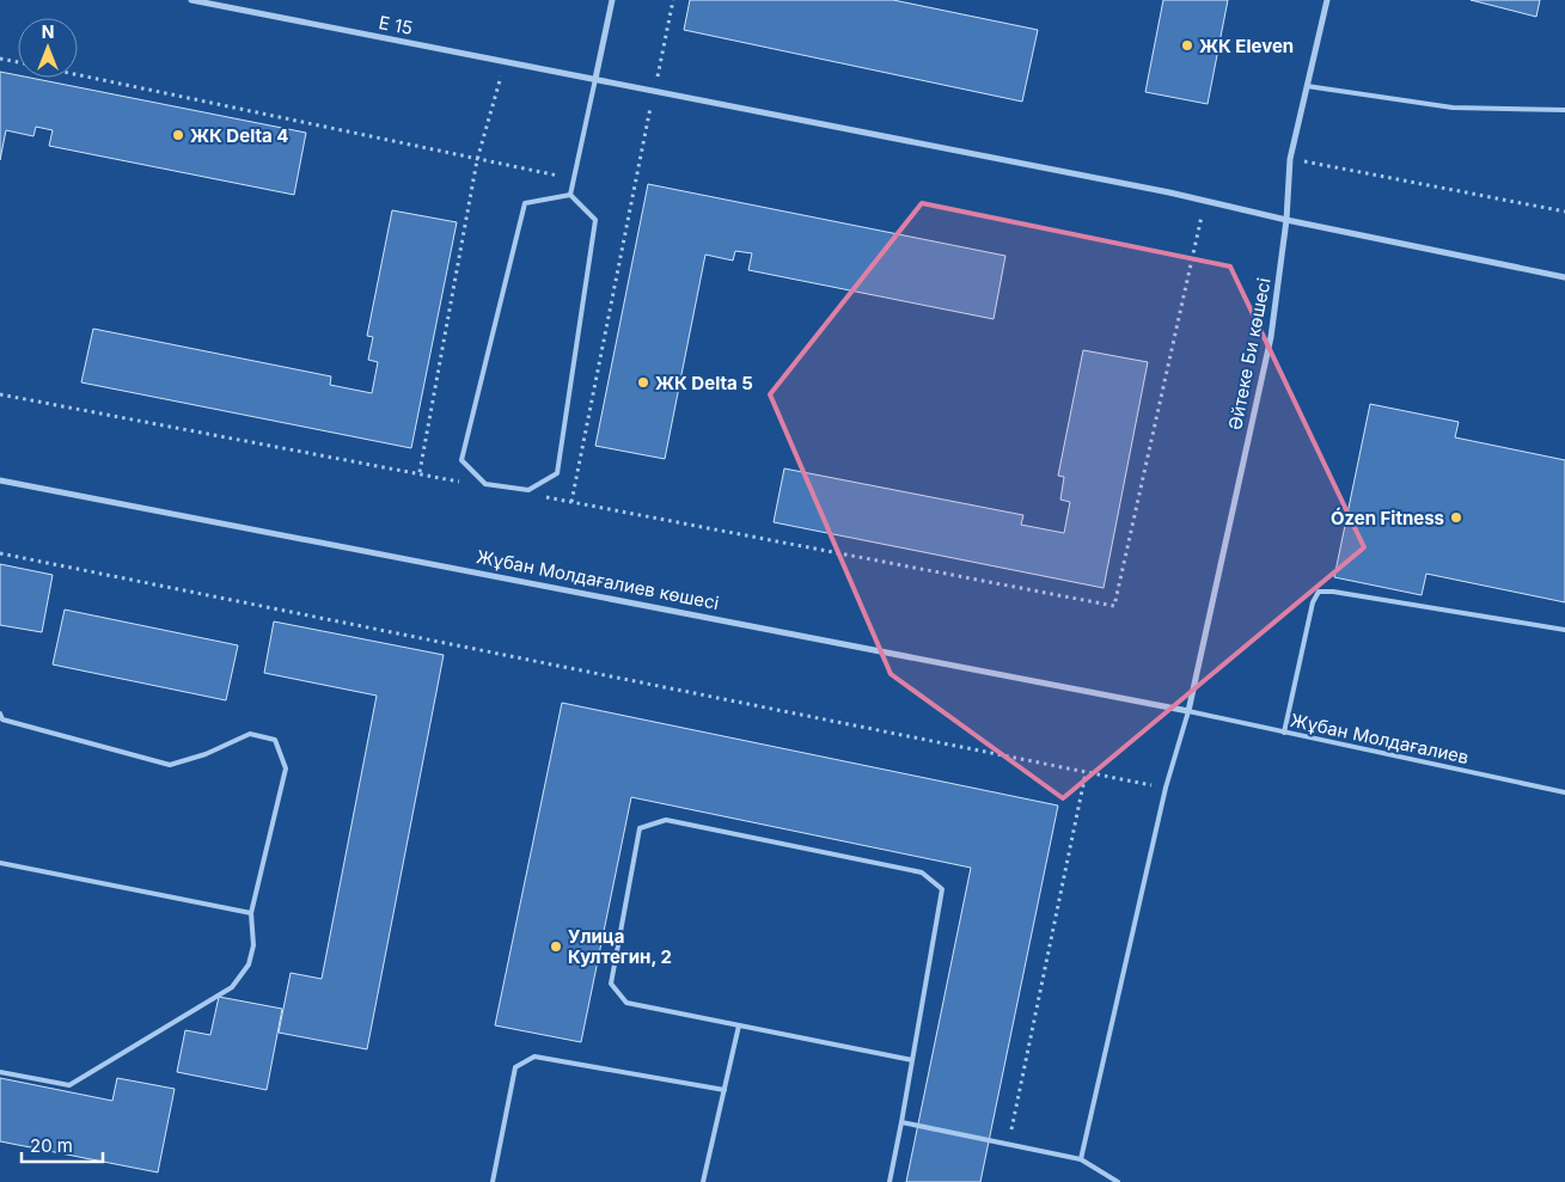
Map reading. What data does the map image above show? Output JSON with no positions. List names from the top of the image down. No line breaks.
{"streets":{"street":["E 15","Әйтеке Би көшесі","Жұбан Молдағалиев көшесі"],"lane":["Жұбан Молдағалиев"]},"crossings":[["E 15","Әйтеке Би көшесі"],["Әйтеке Би көшесі","Жұбан Молдағалиев көшесі"],["Әйтеке Би көшесі","Жұбан Молдағалиев"],["Жұбан Молдағалиев көшесі","Жұбан Молдағалиев"]],"places":["ЖК Eleven","ЖК Delta 4","ЖК Delta 5","Ózen Fitness","Улица Култегин, 2"],"scale_bar":"20 m","north":"top"}
